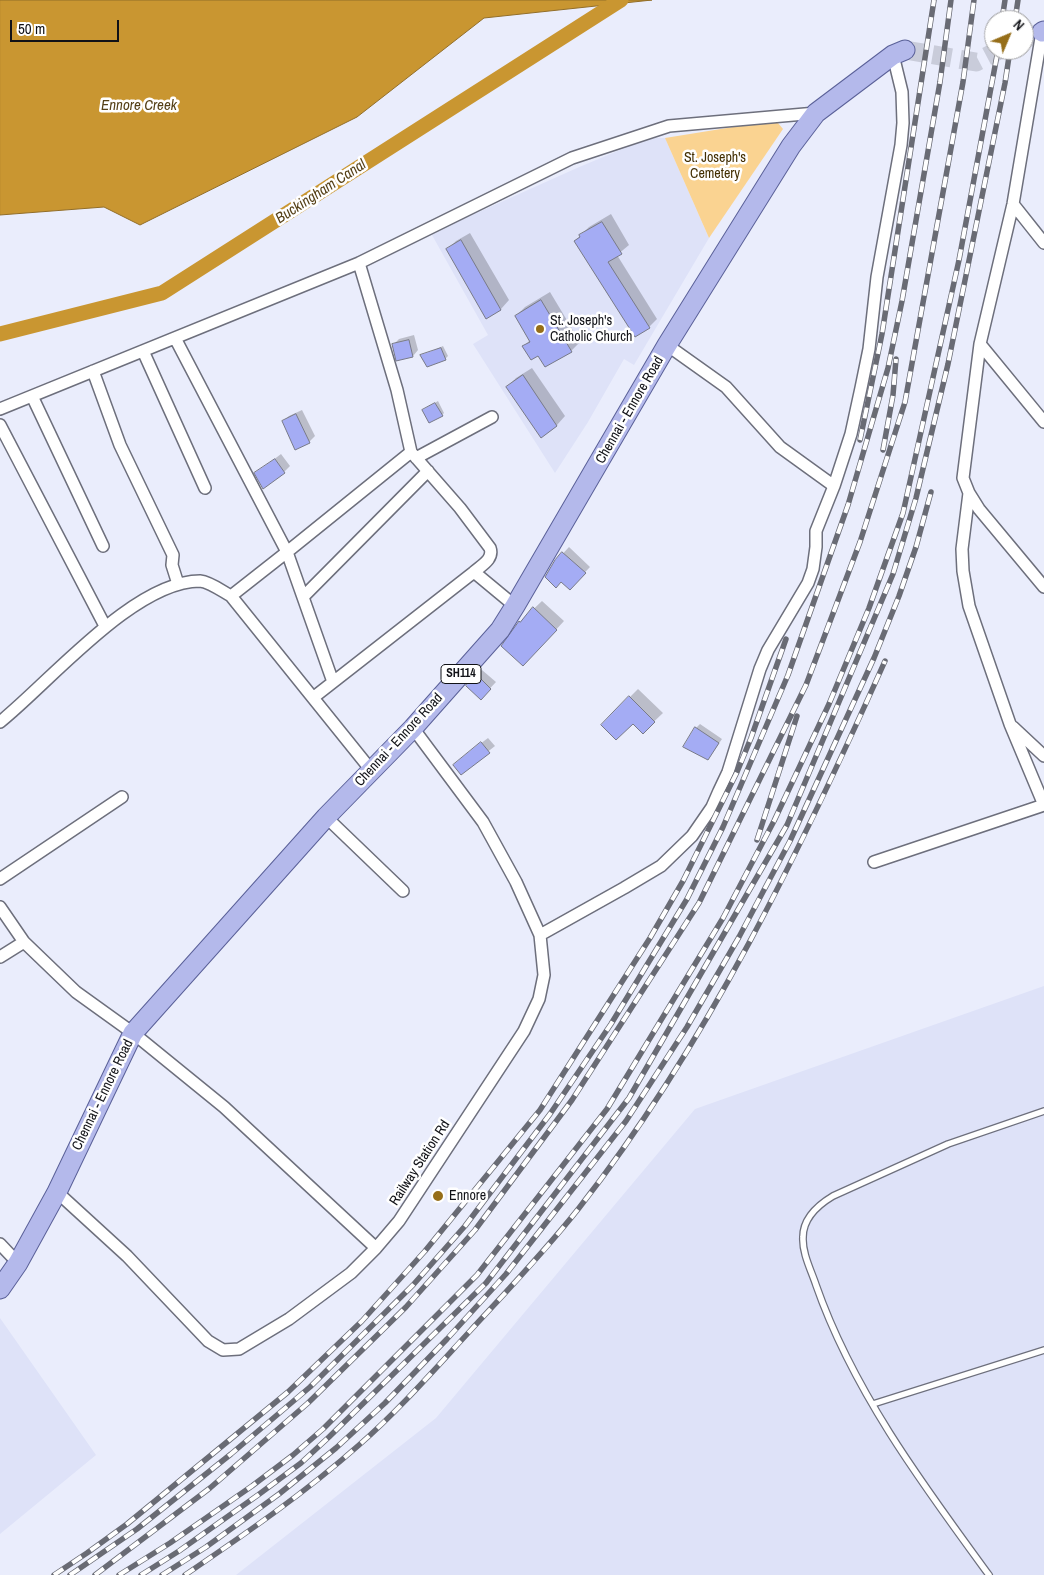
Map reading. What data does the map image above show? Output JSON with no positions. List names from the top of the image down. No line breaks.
{"streets":{"main road":["Chennai - Ennore Road","SH114"],"street":["Railway Station Rd"]},"crossings":[["Chennai - Ennore Road","Railway Station Rd"]],"water":["Ennore Creek","Buckingham Canal"],"parks":["St. Joseph's Cemetery"],"places":["St. Joseph's Catholic Church","Ennore"],"scale_bar":"50 m","north":"top right"}
